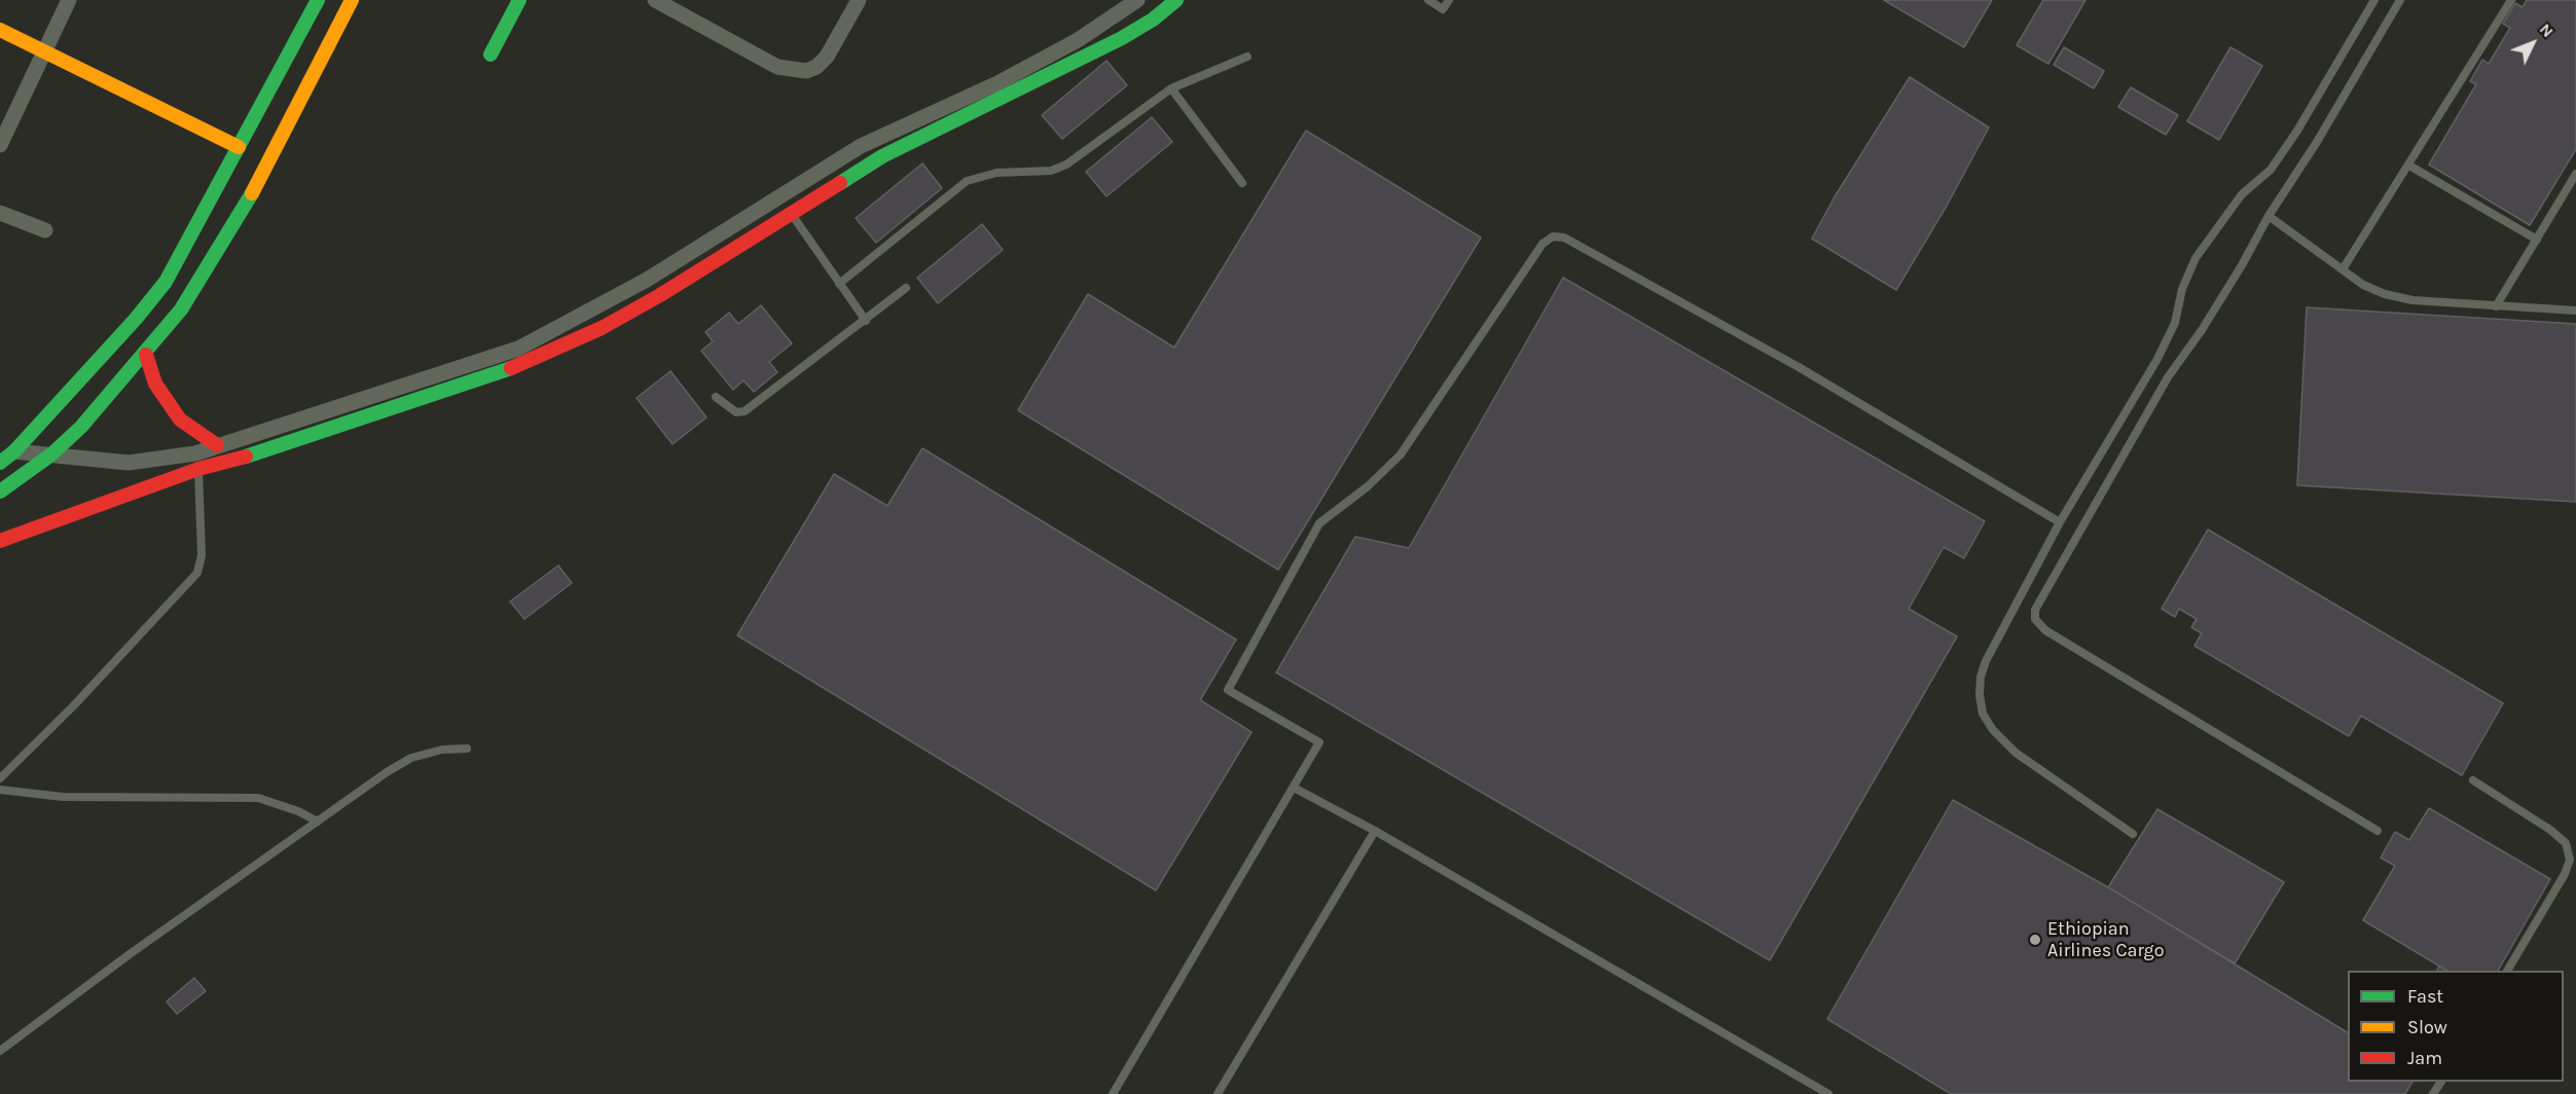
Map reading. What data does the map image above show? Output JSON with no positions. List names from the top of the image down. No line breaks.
{"places":["Ethiopian Airlines Cargo"],"legend":["Fast","Slow","Jam"],"north":"top right"}
